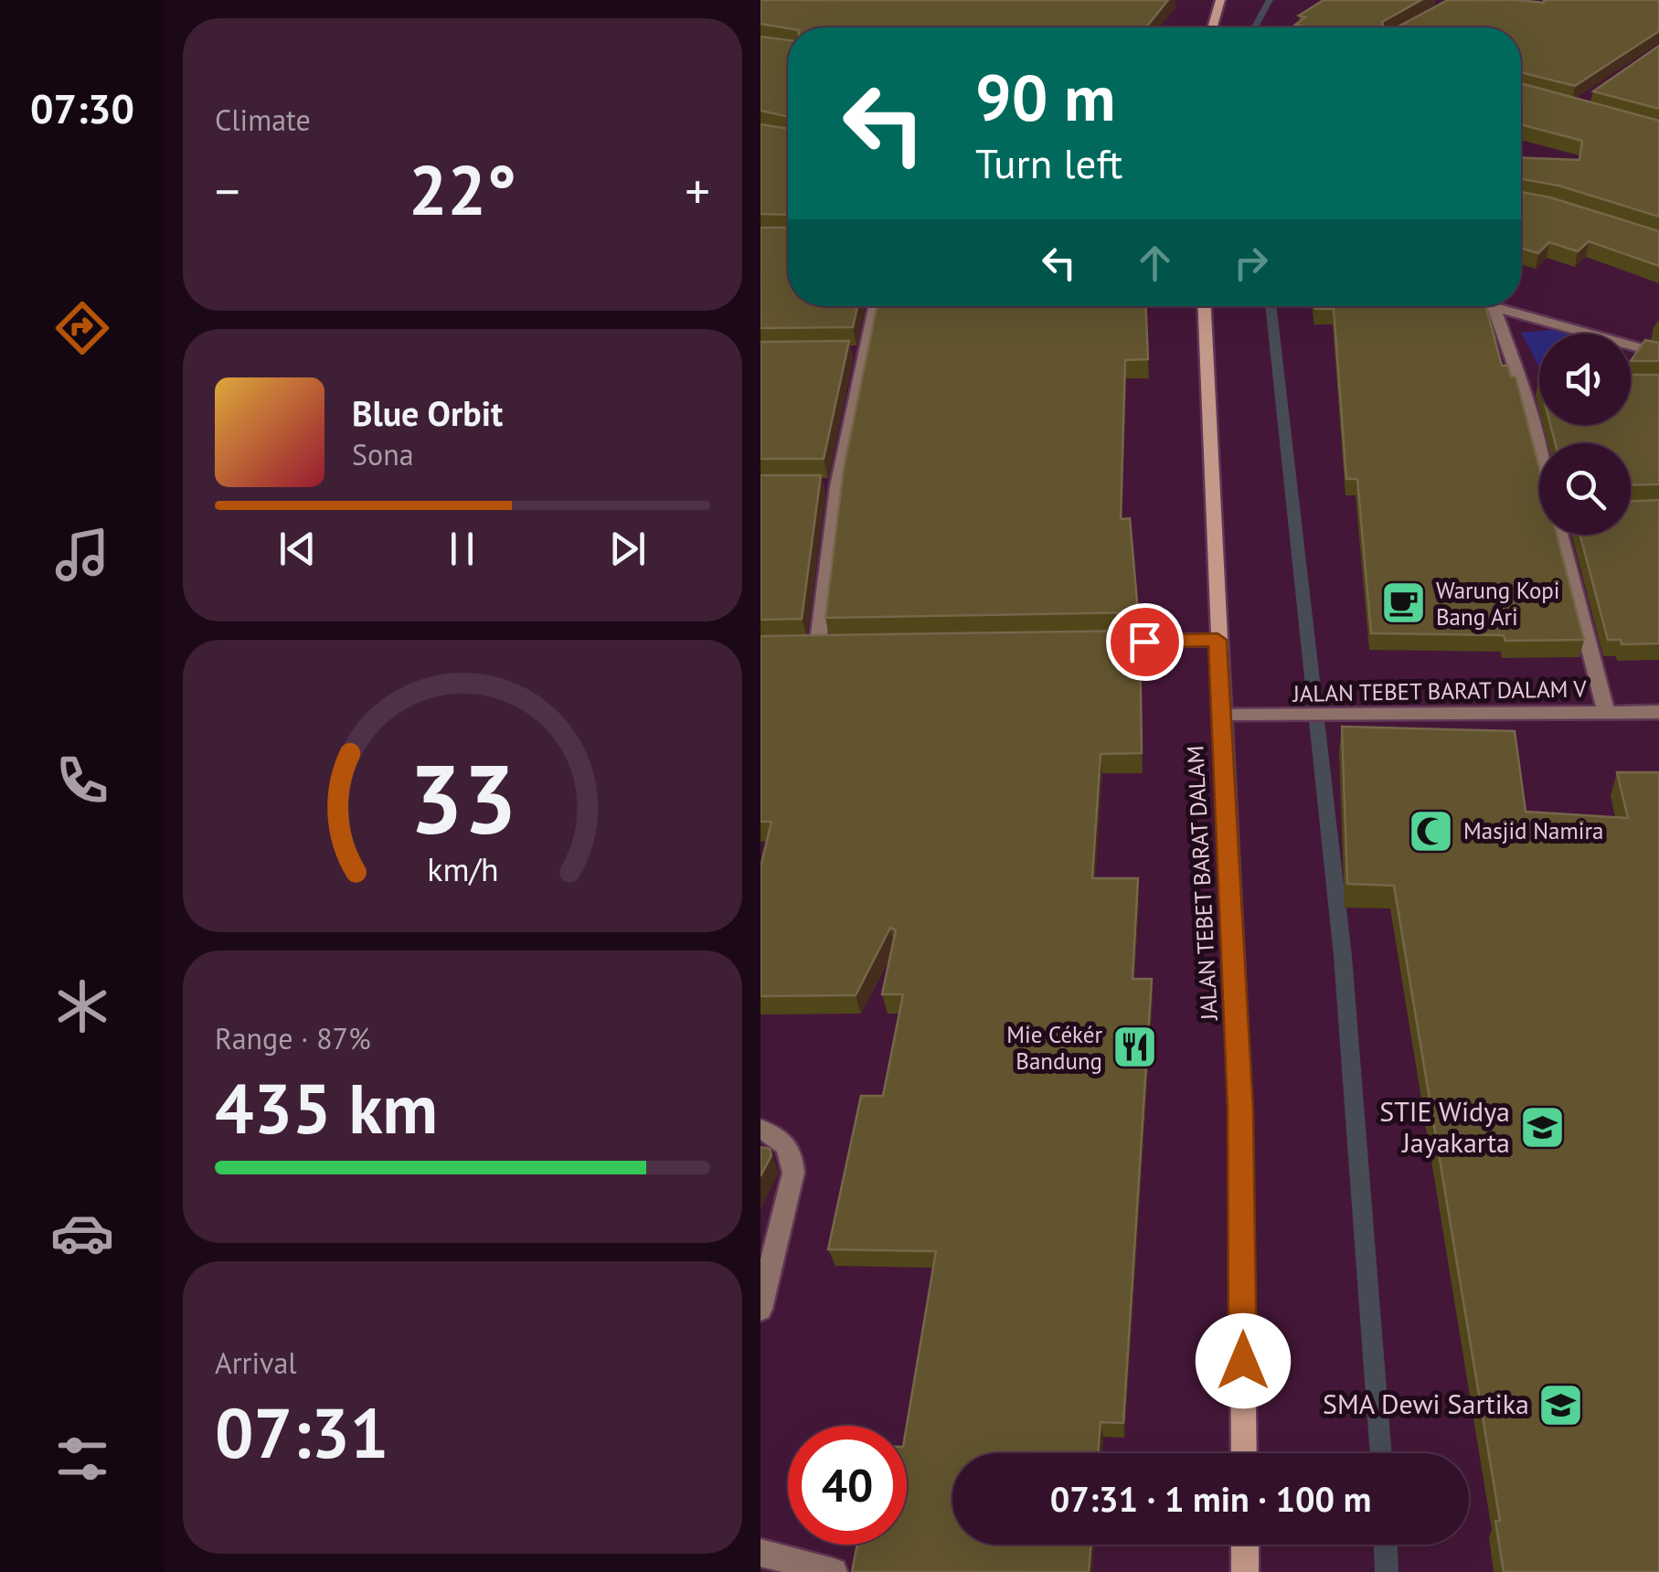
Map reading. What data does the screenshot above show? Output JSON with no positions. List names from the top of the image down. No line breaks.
{"streets":{"street":["JALAN TEBET BARAT DALAM V","JALAN TEBET BARAT DALAM"]},"crossings":[["JALAN TEBET BARAT DALAM V","JALAN TEBET BARAT DALAM"]],"places":{"cafe":["Warung Kopi Bang Ari"],"mosque":["Masjid Namira"],"restaurant":["Mie Cékér Bandung"],"school or university":["STIE Widya Jayakarta","SMA Dewi Sartika"]},"page":{"tabs":"07:30","tile":["Climate",["Range · 87%","435 km"],["Arrival","07:31"]],"turn":["90 m","Turn left"],"heat":["−","22°","+"],"song":["Blue Orbit","Sona"],"limit":"40","trip":"07:31 · 1 min · 100 m","gauge":["33","km/h"]}}
